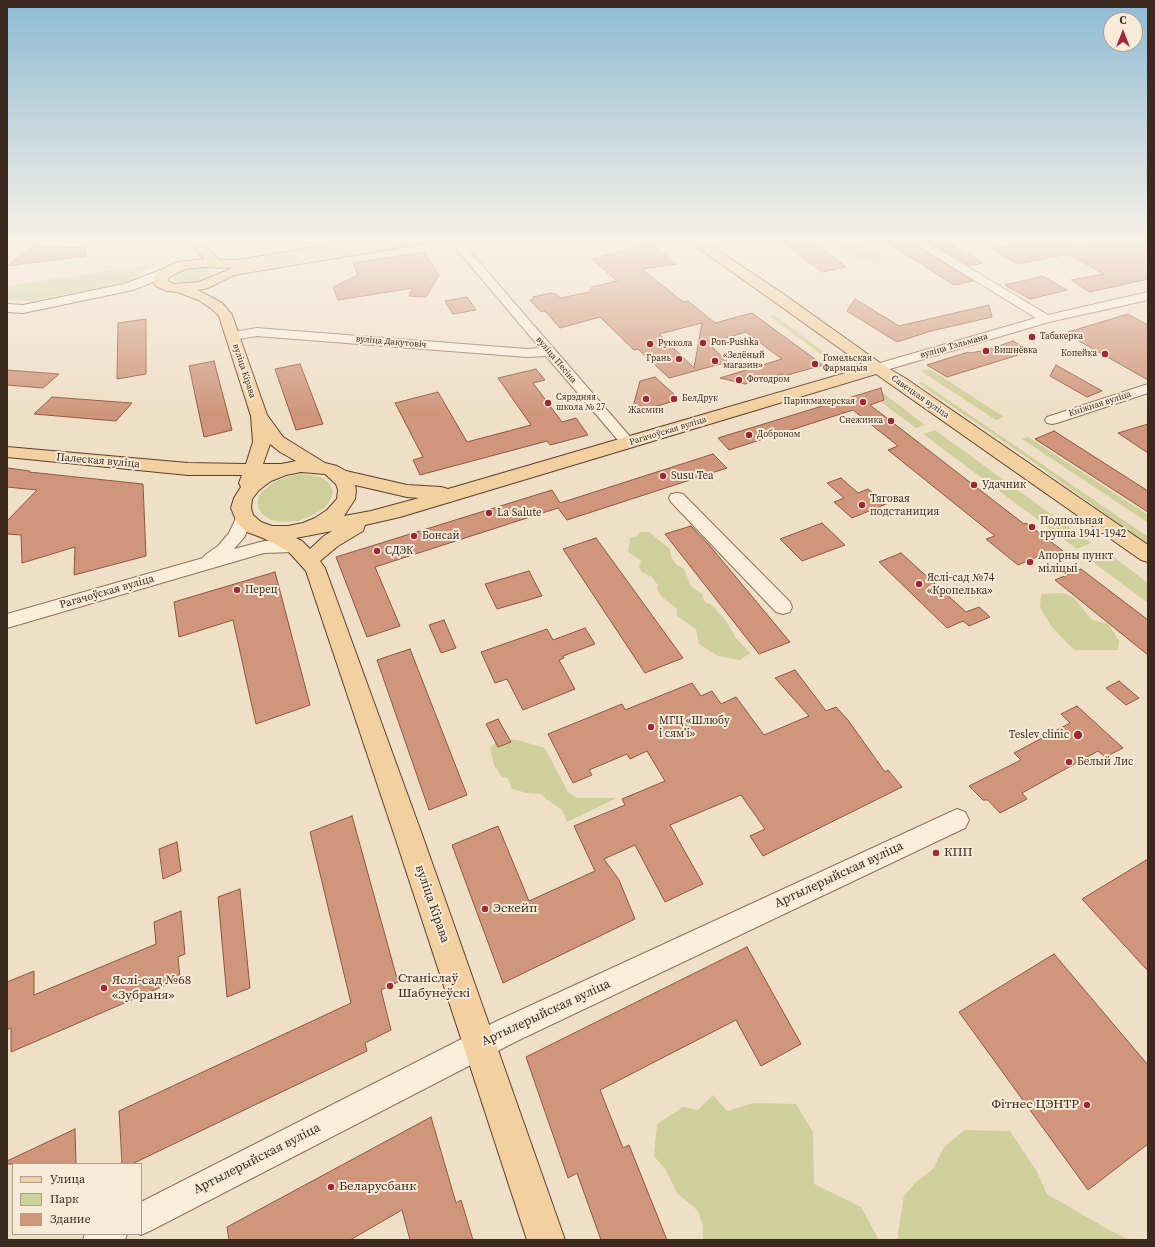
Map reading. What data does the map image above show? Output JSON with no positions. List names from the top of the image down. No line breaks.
{"streets":{"main road":["вуліца Кірава","Савецкая вуліца","Рагачоўская вуліца","Палеская вуліца"],"street":["вуліца Дакутовіч","вуліца Тэльмана","вуліца Песіна","Кніжная вуліца","Артылерыйская вуліца"]},"crossings":[["вуліца Дакутовіч","вуліца Песіна"],["вуліца Дакутовіч","вуліца Кірава"],["вуліца Тэльмана","Савецкая вуліца"],["вуліца Тэльмана","Рагачоўская вуліца"],["вуліца Песіна","Рагачоўская вуліца"],["вуліца Кірава","Рагачоўская вуліца"],["вуліца Кірава","Палеская вуліца"],["вуліца Кірава","Артылерыйская вуліца"],["Савецкая вуліца","Рагачоўская вуліца"],["Рагачоўская вуліца","Палеская вуліца"]],"places":["Табакерка","Pon-Pushka","Руккола","Вишнёвка","Копейка","Грань","«Зелёный магазин»","Гомельская Фармацыя","Фотодром","Жасмин","БелДрук","Парикмахерская","Сярэдняя школа № 27","Снежинка","Доброном","Susu Tea","Удачник","Тяговая подстаниция","La Salute","Подпольная группа 1941-1942","Бонсай","СДЭК","Апорны пункт міліцыі","Яслі-сад №74 «Кропелька»","Перец","МГЦ «Шлюбу і сямʼі»","Teslev clinic","Белый Лис","КПП","Эскейп","Станіслаў Шабунеўскі","Яслі-сад №68 «Зубраня»","Фітнес ЦЭНТР","Беларусбанк"],"legend":["Улица","Парк","Здание"],"north":"top"}
